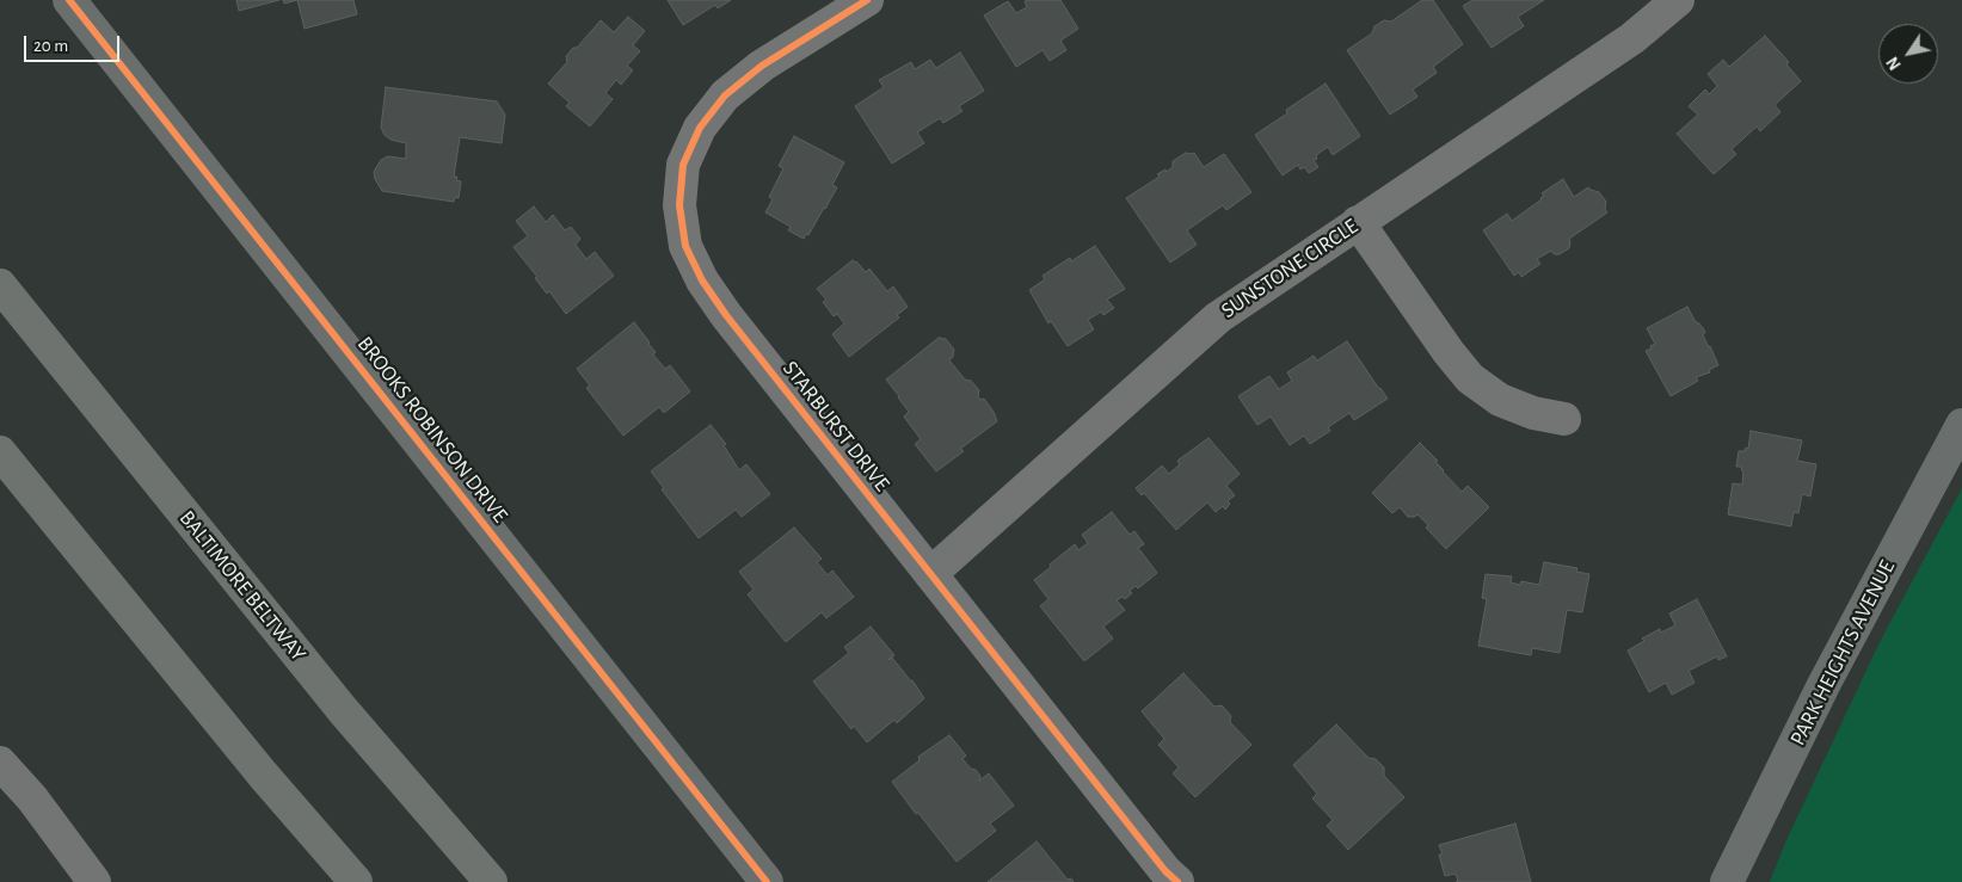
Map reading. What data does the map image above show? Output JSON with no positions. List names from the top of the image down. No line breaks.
{"streets":{"highway":["BALTIMORE BELTWAY"],"main road":["BROOKS ROBINSON DRIVE","PARK HEIGHTS AVENUE"],"street":["SUNSTONE CIRCLE","STARBURST DRIVE"]},"crossings":[["SUNSTONE CIRCLE","STARBURST DRIVE"]],"scale_bar":"20 m","north":"bottom left"}
